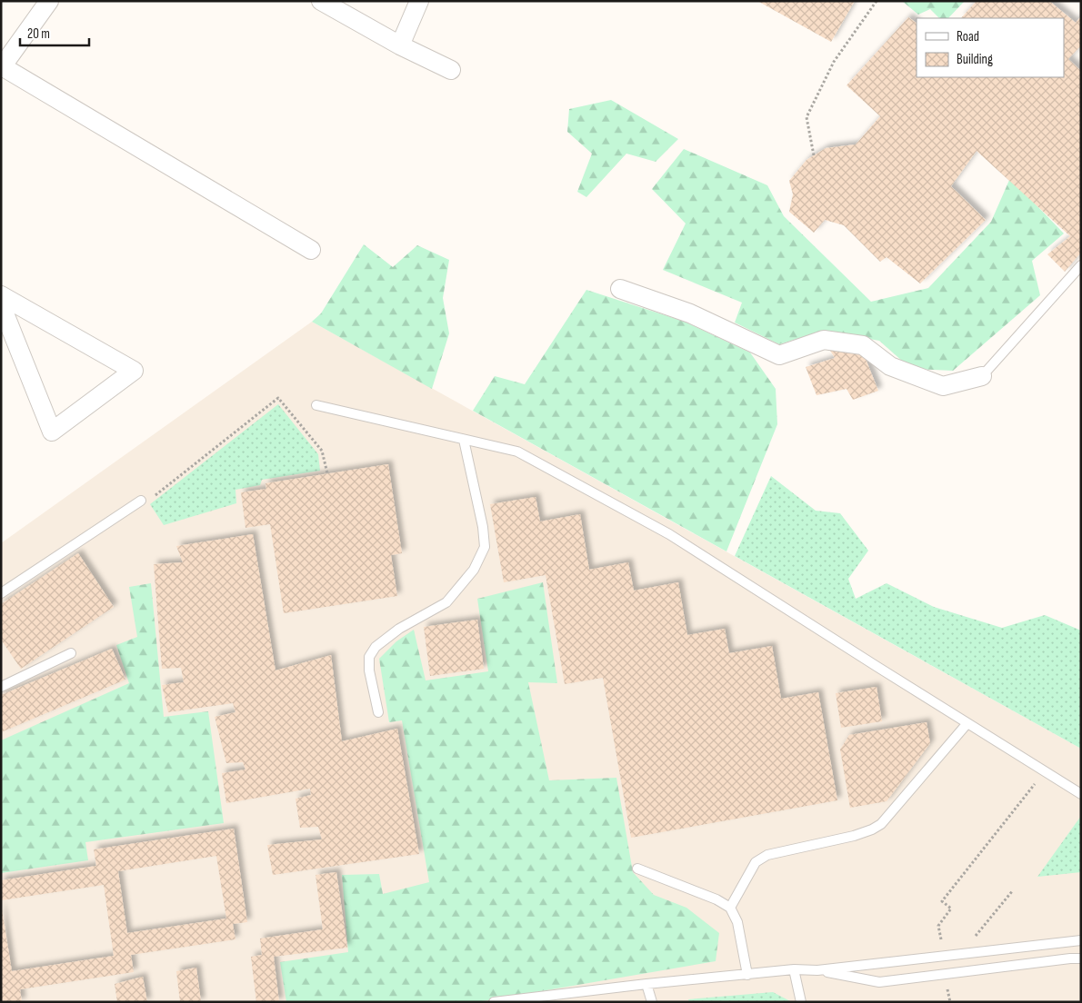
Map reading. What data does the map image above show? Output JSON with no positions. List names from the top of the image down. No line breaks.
{"legend":["Road","Building"],"scale_bar":"20 m"}
